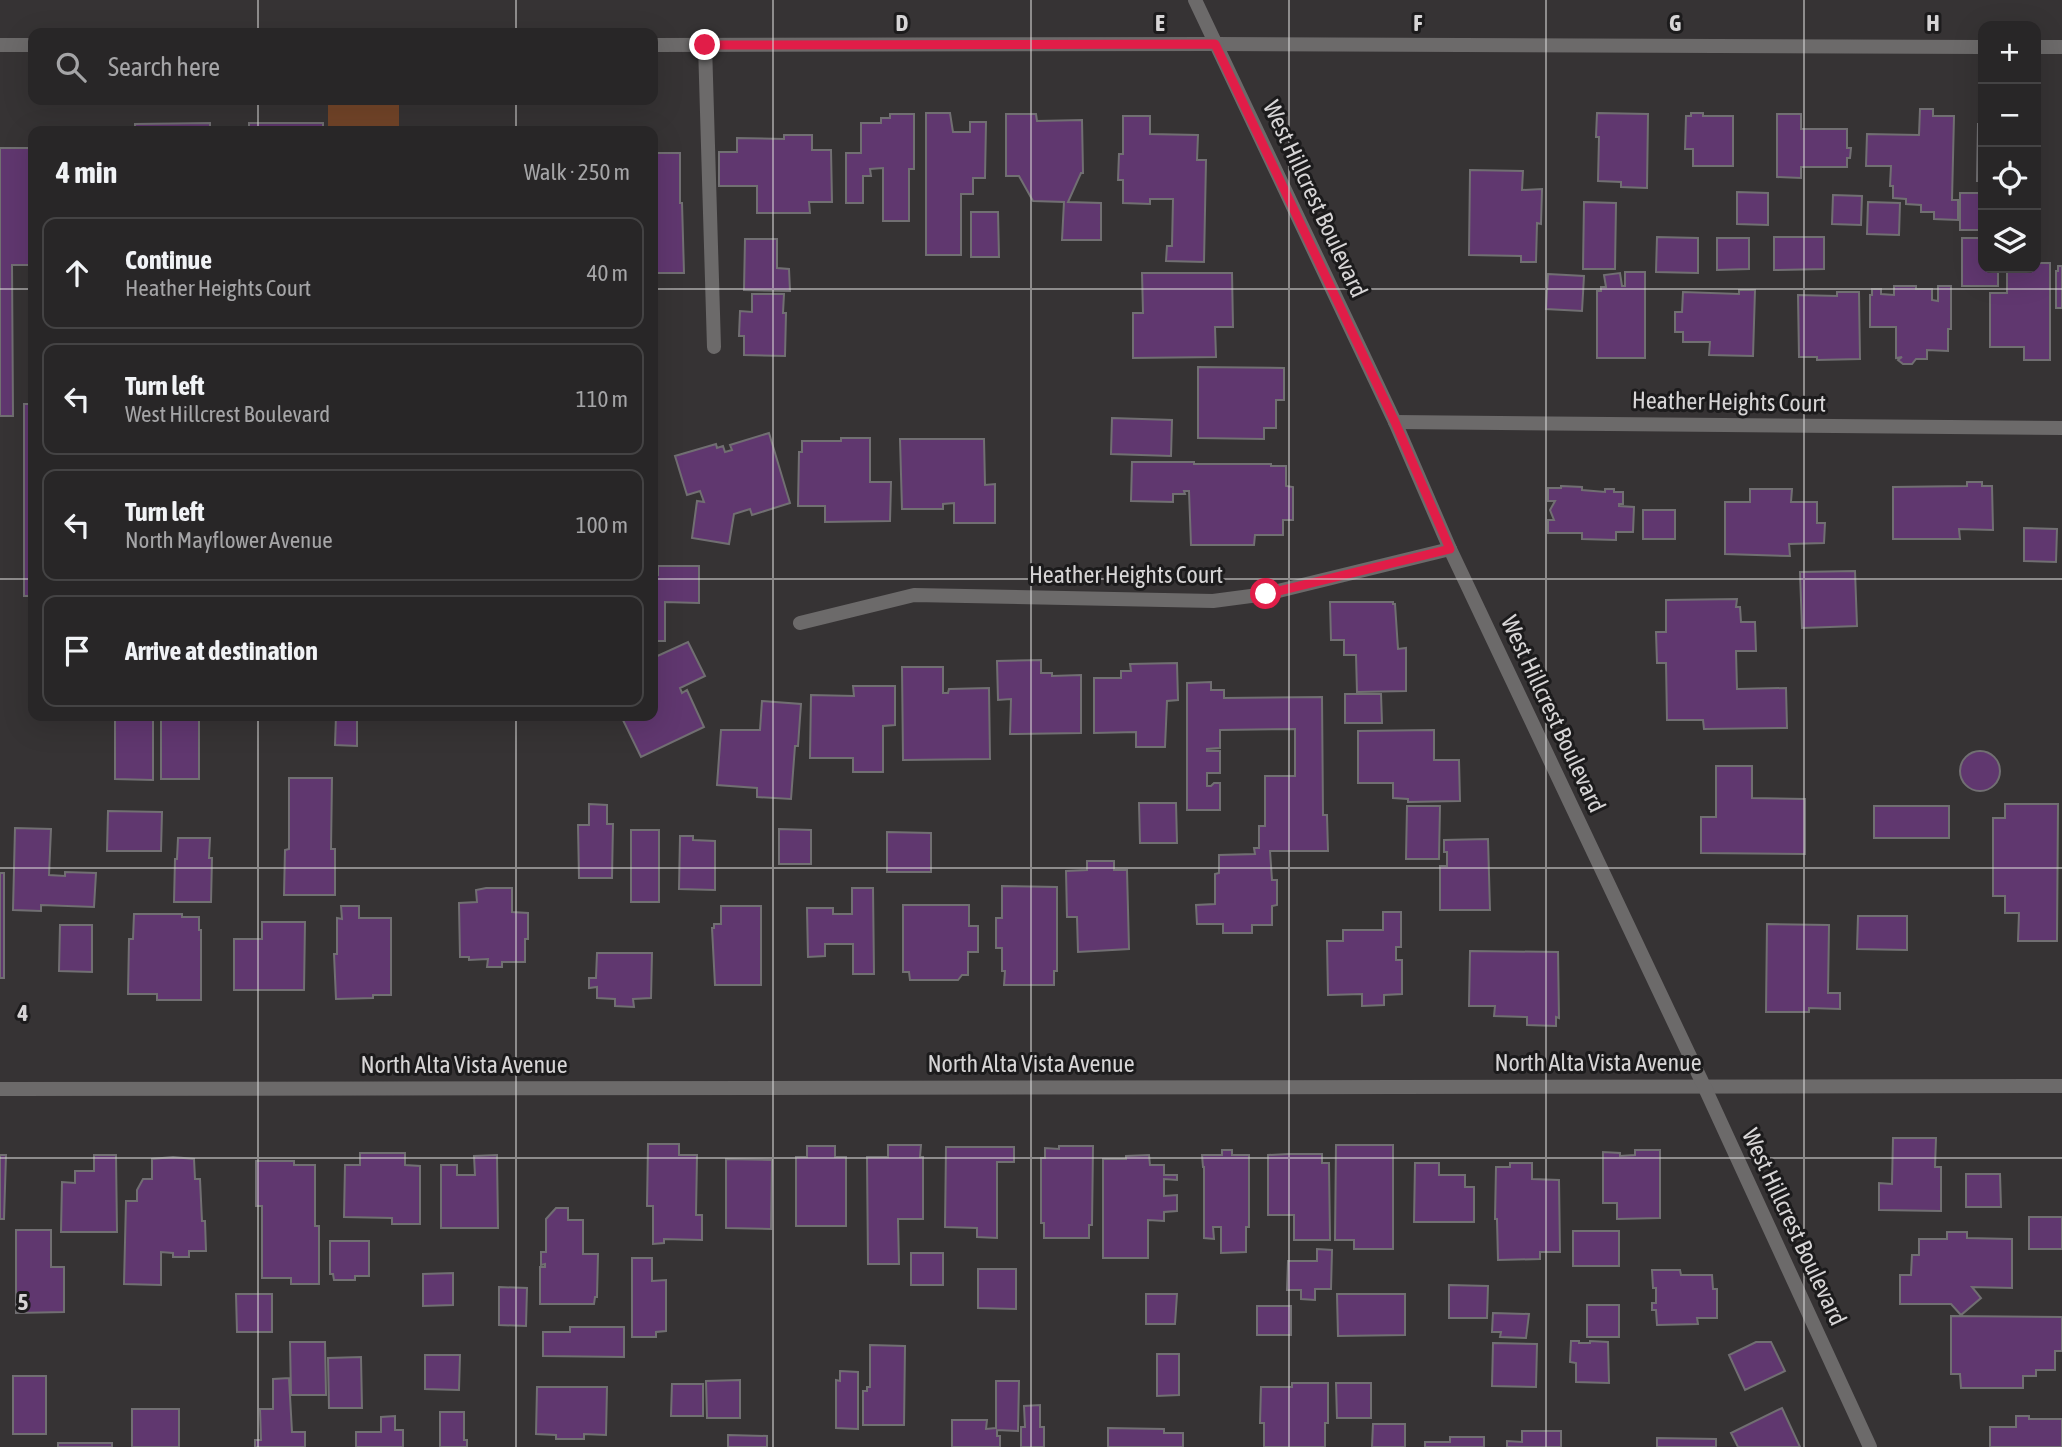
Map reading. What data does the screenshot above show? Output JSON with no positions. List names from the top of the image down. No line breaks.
{"streets":{"street":["West Hillcrest Boulevard","Heather Heights Court","North Alta Vista Avenue"]},"crossings":[["West Hillcrest Boulevard","Heather Heights Court"],["West Hillcrest Boulevard","North Alta Vista Avenue"]],"page":{"map_buttons":["+","−"],"search":"Search here","heading":["4 min","Walk · 250 m"],"list":[["Continue","Heather Heights Court","40 m"],["Turn left","West Hillcrest Boulevard","110 m"],["Turn left","North Mayflower Avenue","100 m"],"Arrive at destination"]},"grid":{"columns":["D","E","F","G","H"],"rows":["4","5"]}}
